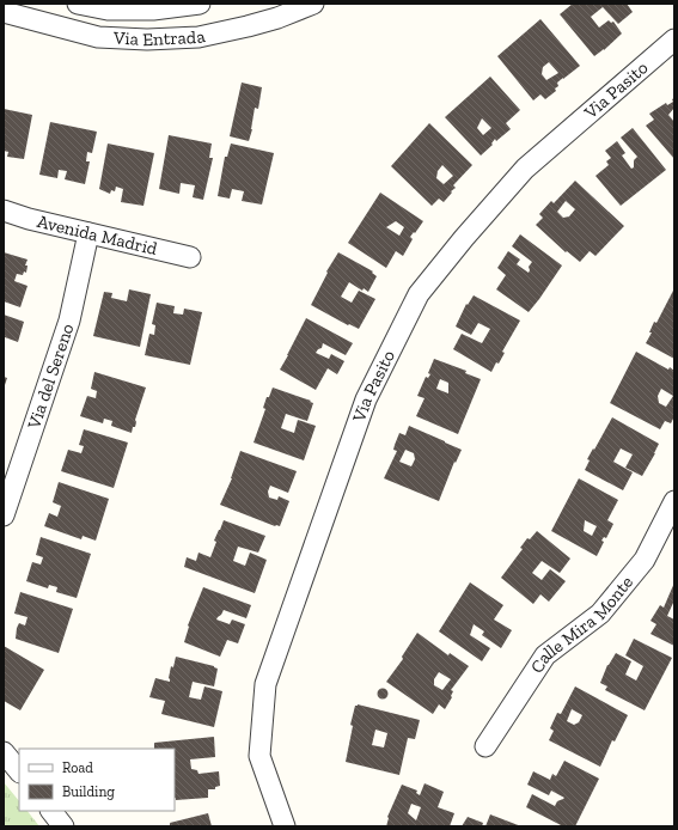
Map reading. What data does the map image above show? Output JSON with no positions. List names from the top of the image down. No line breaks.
{"streets":{"street":["Via Entrada","Via Pasito","Avenida Madrid","Via del Sereno","Calle Mira Monte"]},"crossings":[["Avenida Madrid","Via del Sereno"]],"legend":["Road","Building"]}
